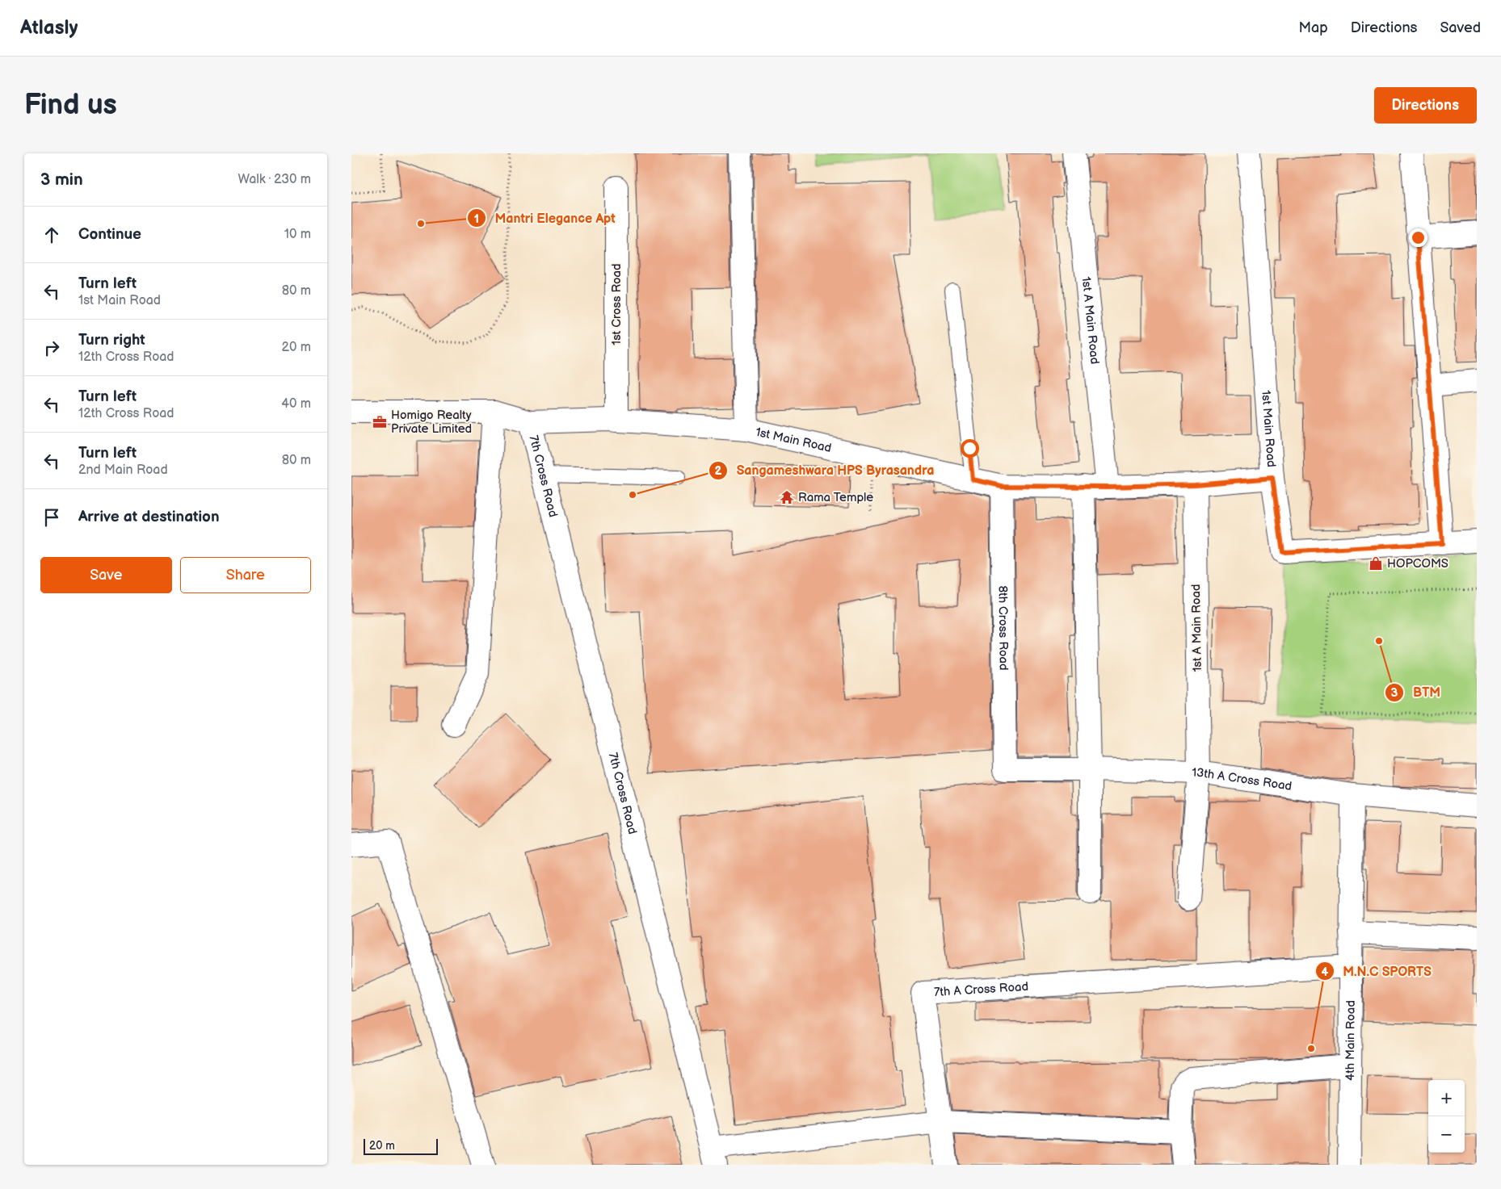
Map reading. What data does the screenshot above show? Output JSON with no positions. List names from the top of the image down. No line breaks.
{"streets":{"street":["1st Cross Road","1st A Main Road","1st Main Road","7th Cross Road","8th Cross Road","13th A Cross Road","7th A Cross Road","4th Main Road"]},"crossings":[["1st Cross Road","1st Main Road"],["1st A Main Road","1st Main Road"],["1st A Main Road","13th A Cross Road"],["1st Main Road","7th Cross Road"],["1st Main Road","8th Cross Road"],["8th Cross Road","13th A Cross Road"],["13th A Cross Road","4th Main Road"],["7th A Cross Road","4th Main Road"]],"places":{"other":["Mantri Elegance Apt","Sangameshwara HPS Byrasandra","BTM","M.N.C SPORTS"],"office":["Homigo Realty Private Limited"],"temple":["Rama Temple"],"shop":["HOPCOMS"]},"scale_bar":"20 m","page":{"header":"Atlasly","nav":["Map","Directions","Saved"],"buttons":["Directions",["Save","Share"]],"title":"Find us","heading":["3 min","Walk · 230 m"],"list":[["Continue","10 m"],["Turn left","1st Main Road","80 m"],["Turn right","12th Cross Road","20 m"],["Turn left","12th Cross Road","40 m"],["Turn left","2nd Main Road","80 m"],"Arrive at destination"],"map_buttons":["+","−"],"scale":"20 m"}}
